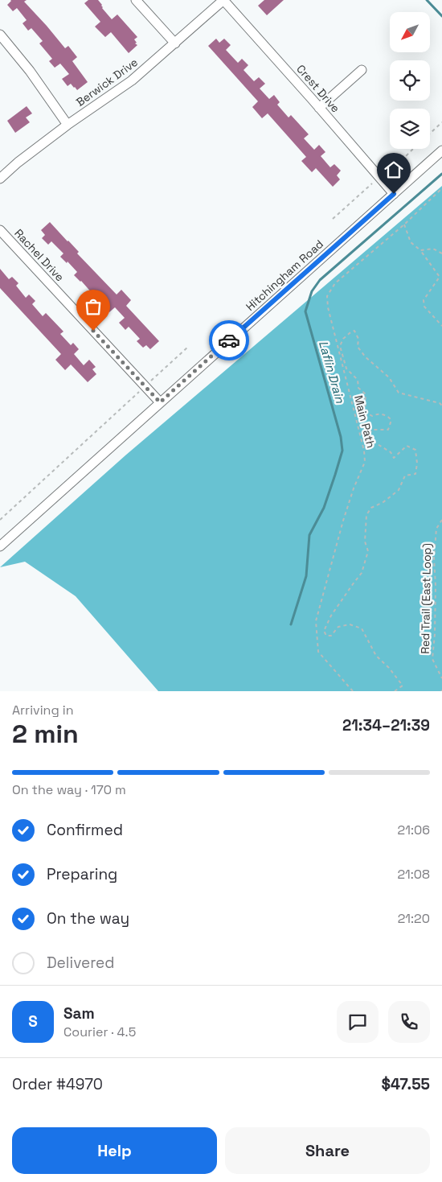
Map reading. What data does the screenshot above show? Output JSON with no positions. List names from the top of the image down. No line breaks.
{"streets":{"street":["Berwick Drive","Crest Drive","Rachel Drive","Hitchingham Road"],"path":["Main Path","Red Trail (East Loop)"]},"crossings":[["Berwick Drive","Crest Drive"],["Crest Drive","Hitchingham Road"],["Rachel Drive","Hitchingham Road"]],"water":["Laflin Drain"],"north":"bottom left","page":{"heading":["2 min","Arriving in","21:34–21:39"],"panel":["Sam","Courier · 4.5","Order #4970","$47.55"],"bar":"On the way · 170 m","list":[["Confirmed","21:06"],["Preparing","21:08"],["On the way","21:20"],"Delivered"],"round":"S","buttons":["Help","Share"]}}
